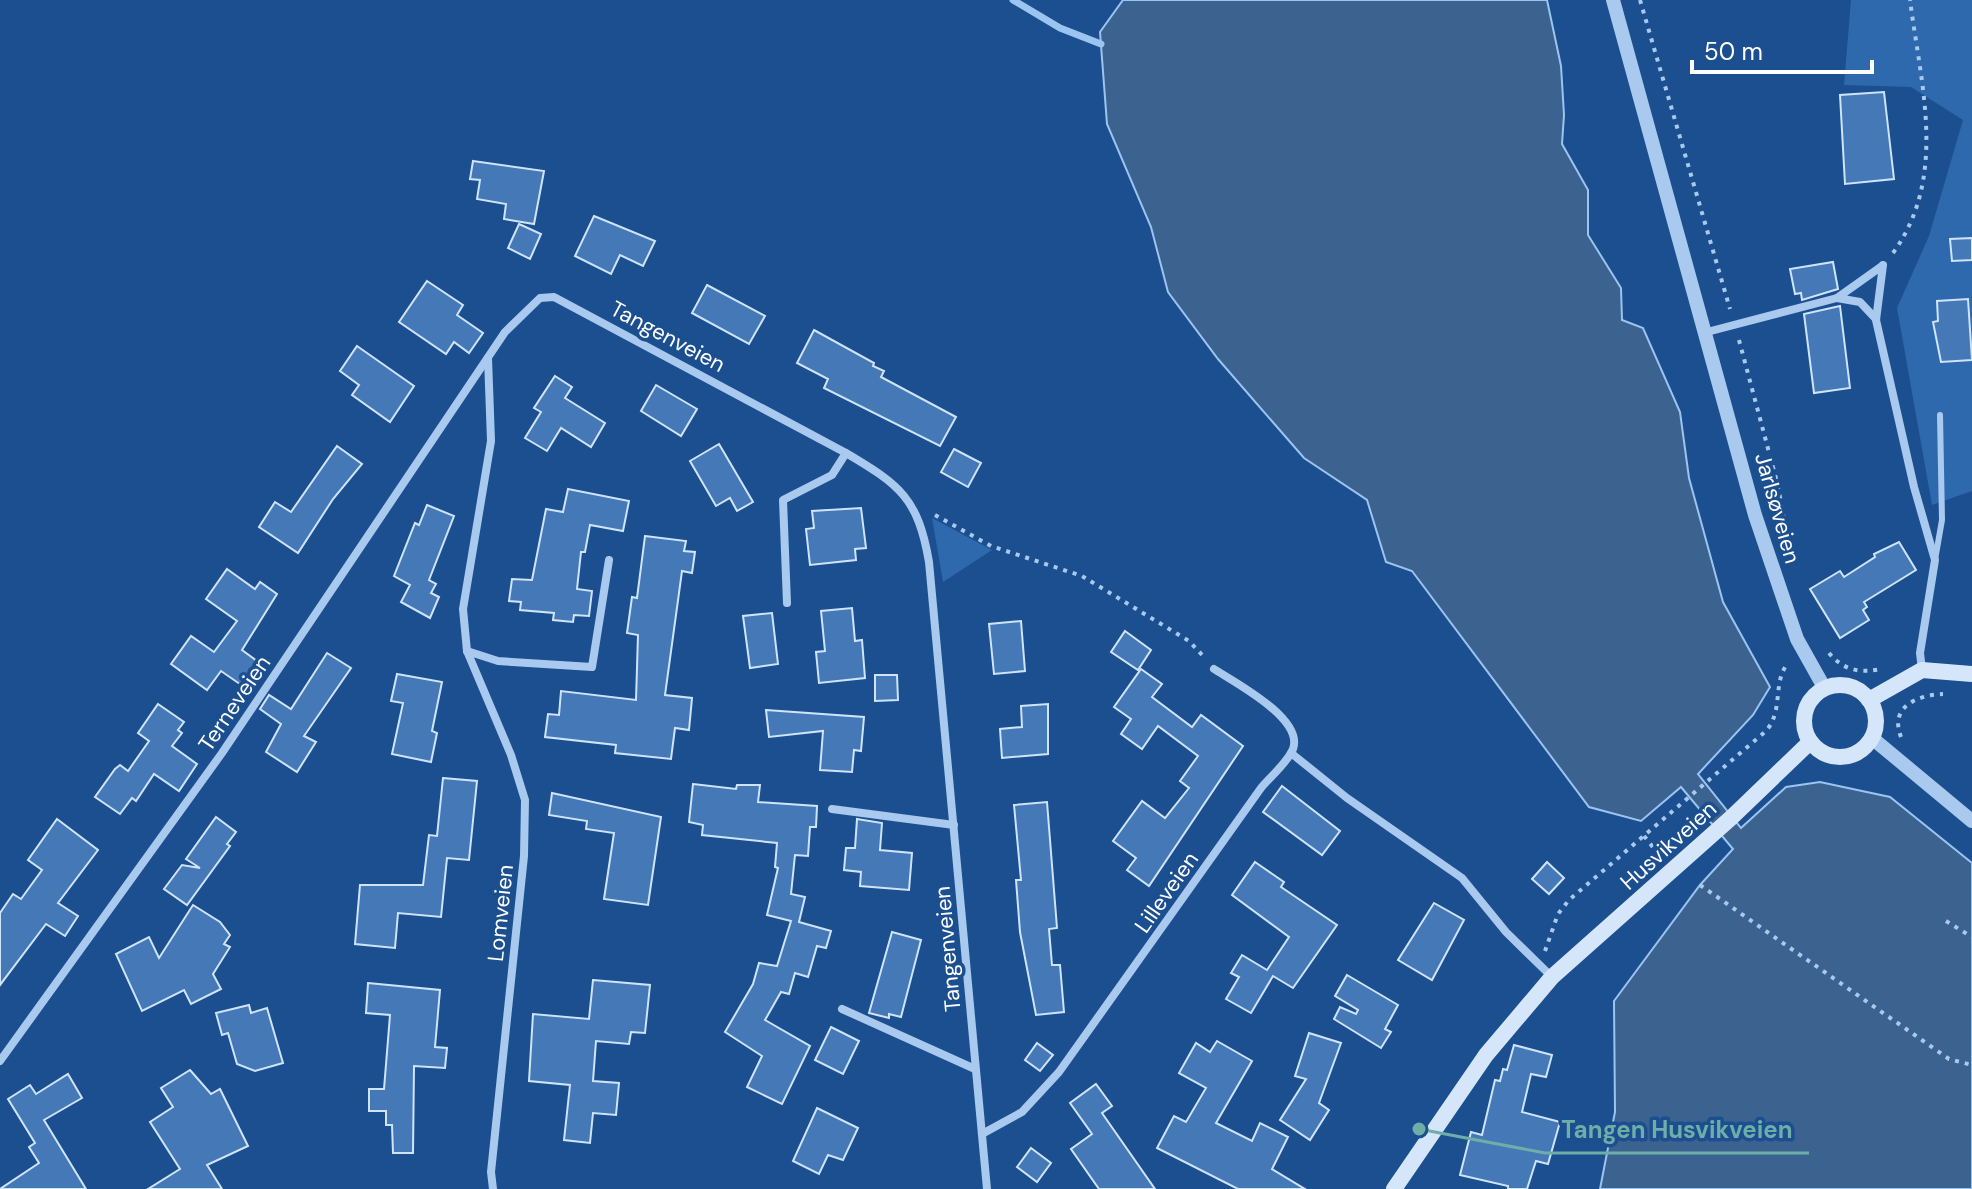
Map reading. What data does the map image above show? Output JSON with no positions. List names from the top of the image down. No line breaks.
{"streets":{"main road":["Husvikveien"],"street":["Tangenveien","Jarlsøveien","Terneveien","Lilleveien","Lomveien"]},"crossings":[["Tangenveien","Terneveien"],["Tangenveien","Lilleveien"],["Tangenveien","Lomveien"],["Jarlsøveien","Husvikveien"],["Terneveien","Lomveien"]],"places":["Tangen Husvikveien"],"scale_bar":"50 m"}
